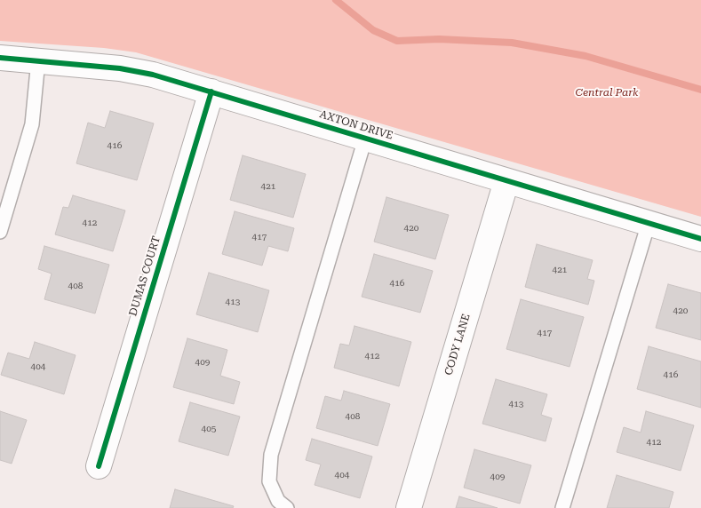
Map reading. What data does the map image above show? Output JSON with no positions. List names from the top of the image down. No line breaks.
{"streets":{"street":["AXTON DRIVE","DUMAS COURT","CODY LANE"]},"crossings":[["AXTON DRIVE","DUMAS COURT"],["AXTON DRIVE","CODY LANE"]],"parks":["Central Park"],"house_numbers":["416","421","412","420","417","421","416","408","413","420","417","412","409","404","416","413","408","405","412","404","409"]}
